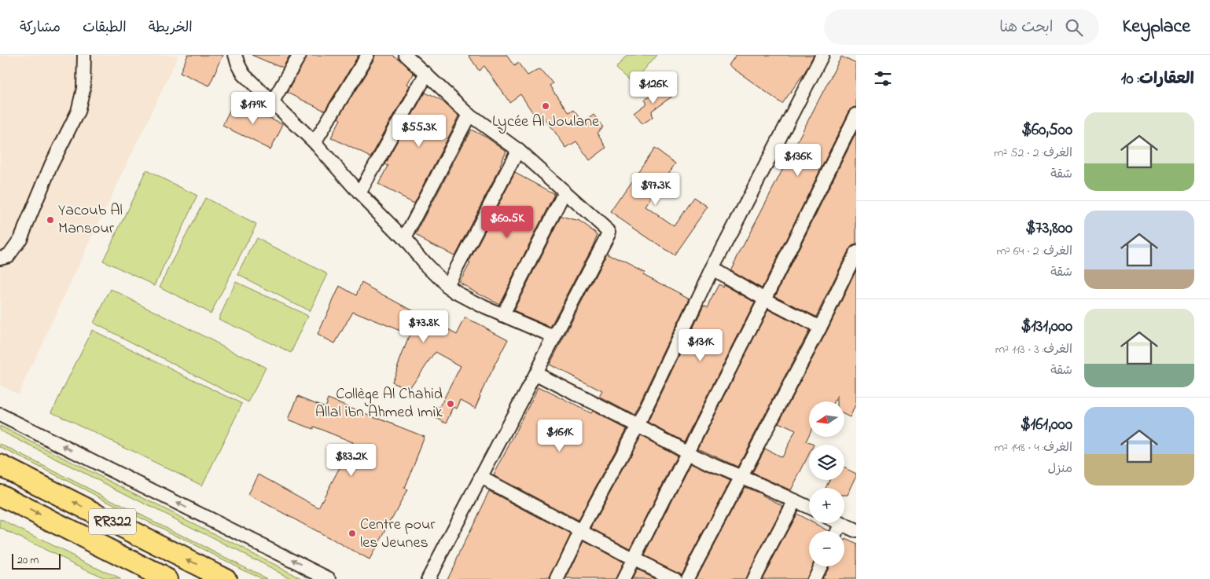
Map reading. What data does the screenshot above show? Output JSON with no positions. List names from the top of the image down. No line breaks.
{"streets":{"main road":["RR322"]},"places":["Lycée Al Joulane","Yacoub Al Mansour","Collège Al Chahid Allal ibn Ahmed Imik","Centre pour les Jeunes"],"scale_bar":"20 m","north":"left","page":{"header":"Keyplace","search":"ابحث هنا","nav":["الخريطة","الطبقات","مشاركة"],"heading":"العقارات: 10","price":["$126K","$179K","$55.3K","$136K","$97.3K","$60.5K","$73.8K","$131K","$161K","$83.2K"],"list":[{"name":"$60,500","note":"الغرف: 2 · 52 m² · شقة"},{"name":"$73,800","note":"الغرف: 2 · 64 m² · شقة"},{"name":"$131,000","note":"الغرف: 3 · 113 m² · شقة"},{"name":"$161,000","note":"الغرف: 4 · 148 m² · منزل"}],"map_buttons":["+","−"],"scale":"20 m"}}
